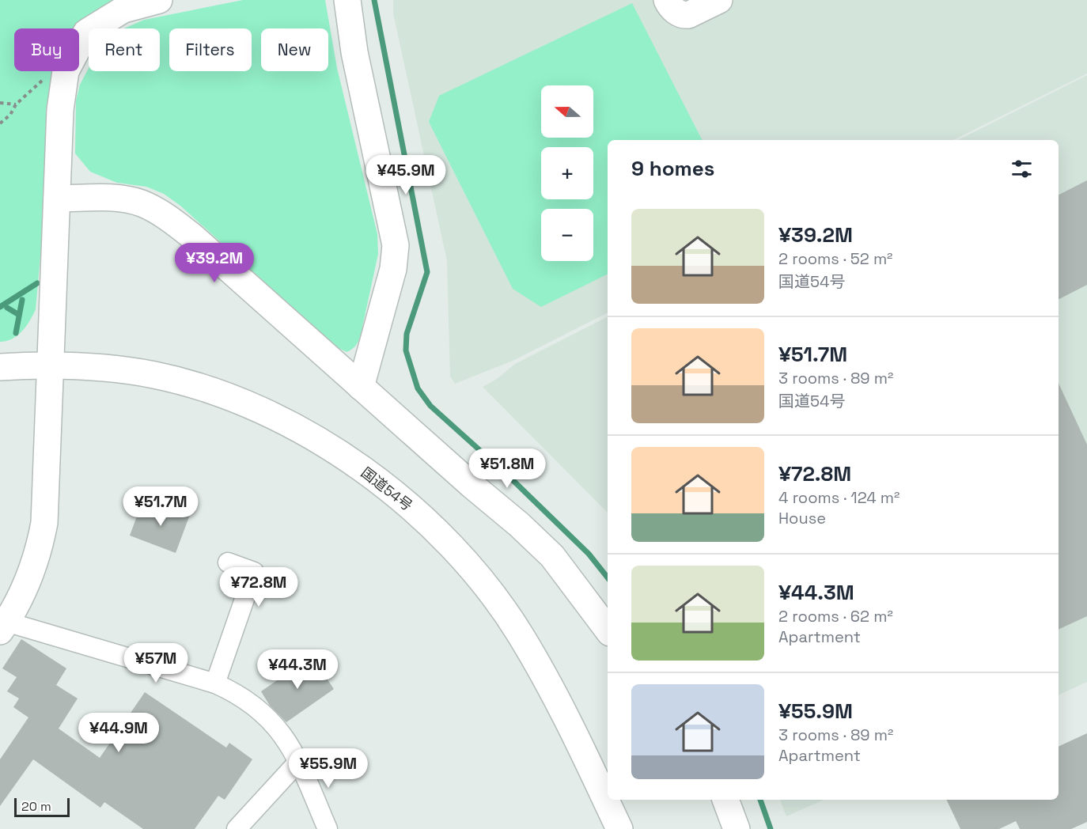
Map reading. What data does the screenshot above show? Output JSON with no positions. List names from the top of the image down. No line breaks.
{"streets":{"main road":["国道54号"]},"scale_bar":"20 m","north":"left","page":{"chip":["Buy","Rent","Filters","New"],"map_buttons":["+","−"],"heading":"9 homes","price":["¥45.9M","¥39.2M","¥51.8M","¥51.7M","¥72.8M","¥57M","¥44.3M","¥44.9M","¥55.9M"],"list":[{"name":"¥39.2M","note":"2 rooms · 52 m² · 国道54号"},{"name":"¥51.7M","note":"3 rooms · 89 m² · 国道54号"},{"name":"¥72.8M","note":"4 rooms · 124 m² · House"},{"name":"¥44.3M","note":"2 rooms · 62 m² · Apartment"},{"name":"¥55.9M","note":"3 rooms · 89 m² · Apartment"}],"scale":"20 m"}}
